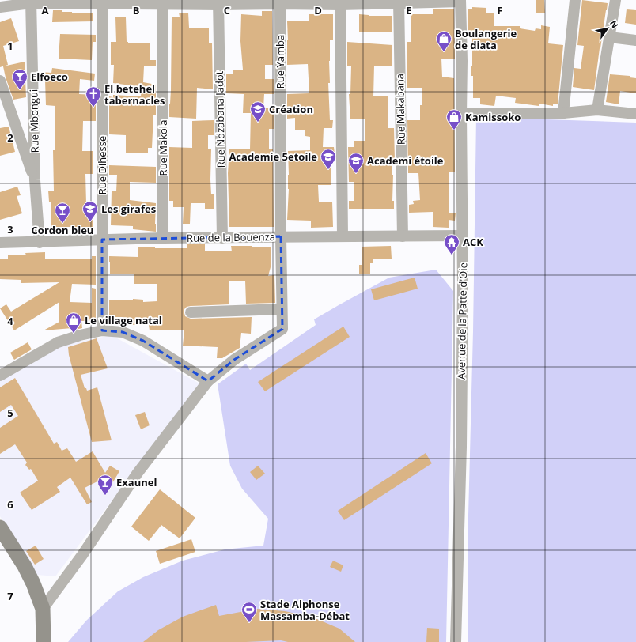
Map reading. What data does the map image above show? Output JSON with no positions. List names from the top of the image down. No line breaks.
{"streets":{"street":["Rue Yamba","Rue Makabana","Rue Ndzabana Jadot","Rue Mbongui","Rue Makola","Rue Dihesse","Rue de la Bouenza","Avenue de la Patte d'Oie"]},"crossings":[["Rue Yamba","Rue de la Bouenza"],["Rue Makabana","Rue de la Bouenza"],["Rue Ndzabana Jadot","Rue de la Bouenza"],["Rue Mbongui","Rue de la Bouenza"],["Rue Makola","Rue de la Bouenza"],["Rue Dihesse","Rue de la Bouenza"],["Rue de la Bouenza","Avenue de la Patte d'Oie"]],"places":{"shop":["Boulangerie de diata","Kamissoko","Le village natal"],"bar":["Elfoeco","Cordon bleu","Exaunel"],"church":["El betehel tabernacles"],"school or university":["Création","Academie 5etoile","Academi étoile","Les girafes"],"temple":["ACK"],"sports":["Stade Alphonse Massamba-Débat"]},"north":"top right","grid":{"columns":["A","B","C","D","E","F"],"rows":["1","2","3","4","5","6","7"]}}
